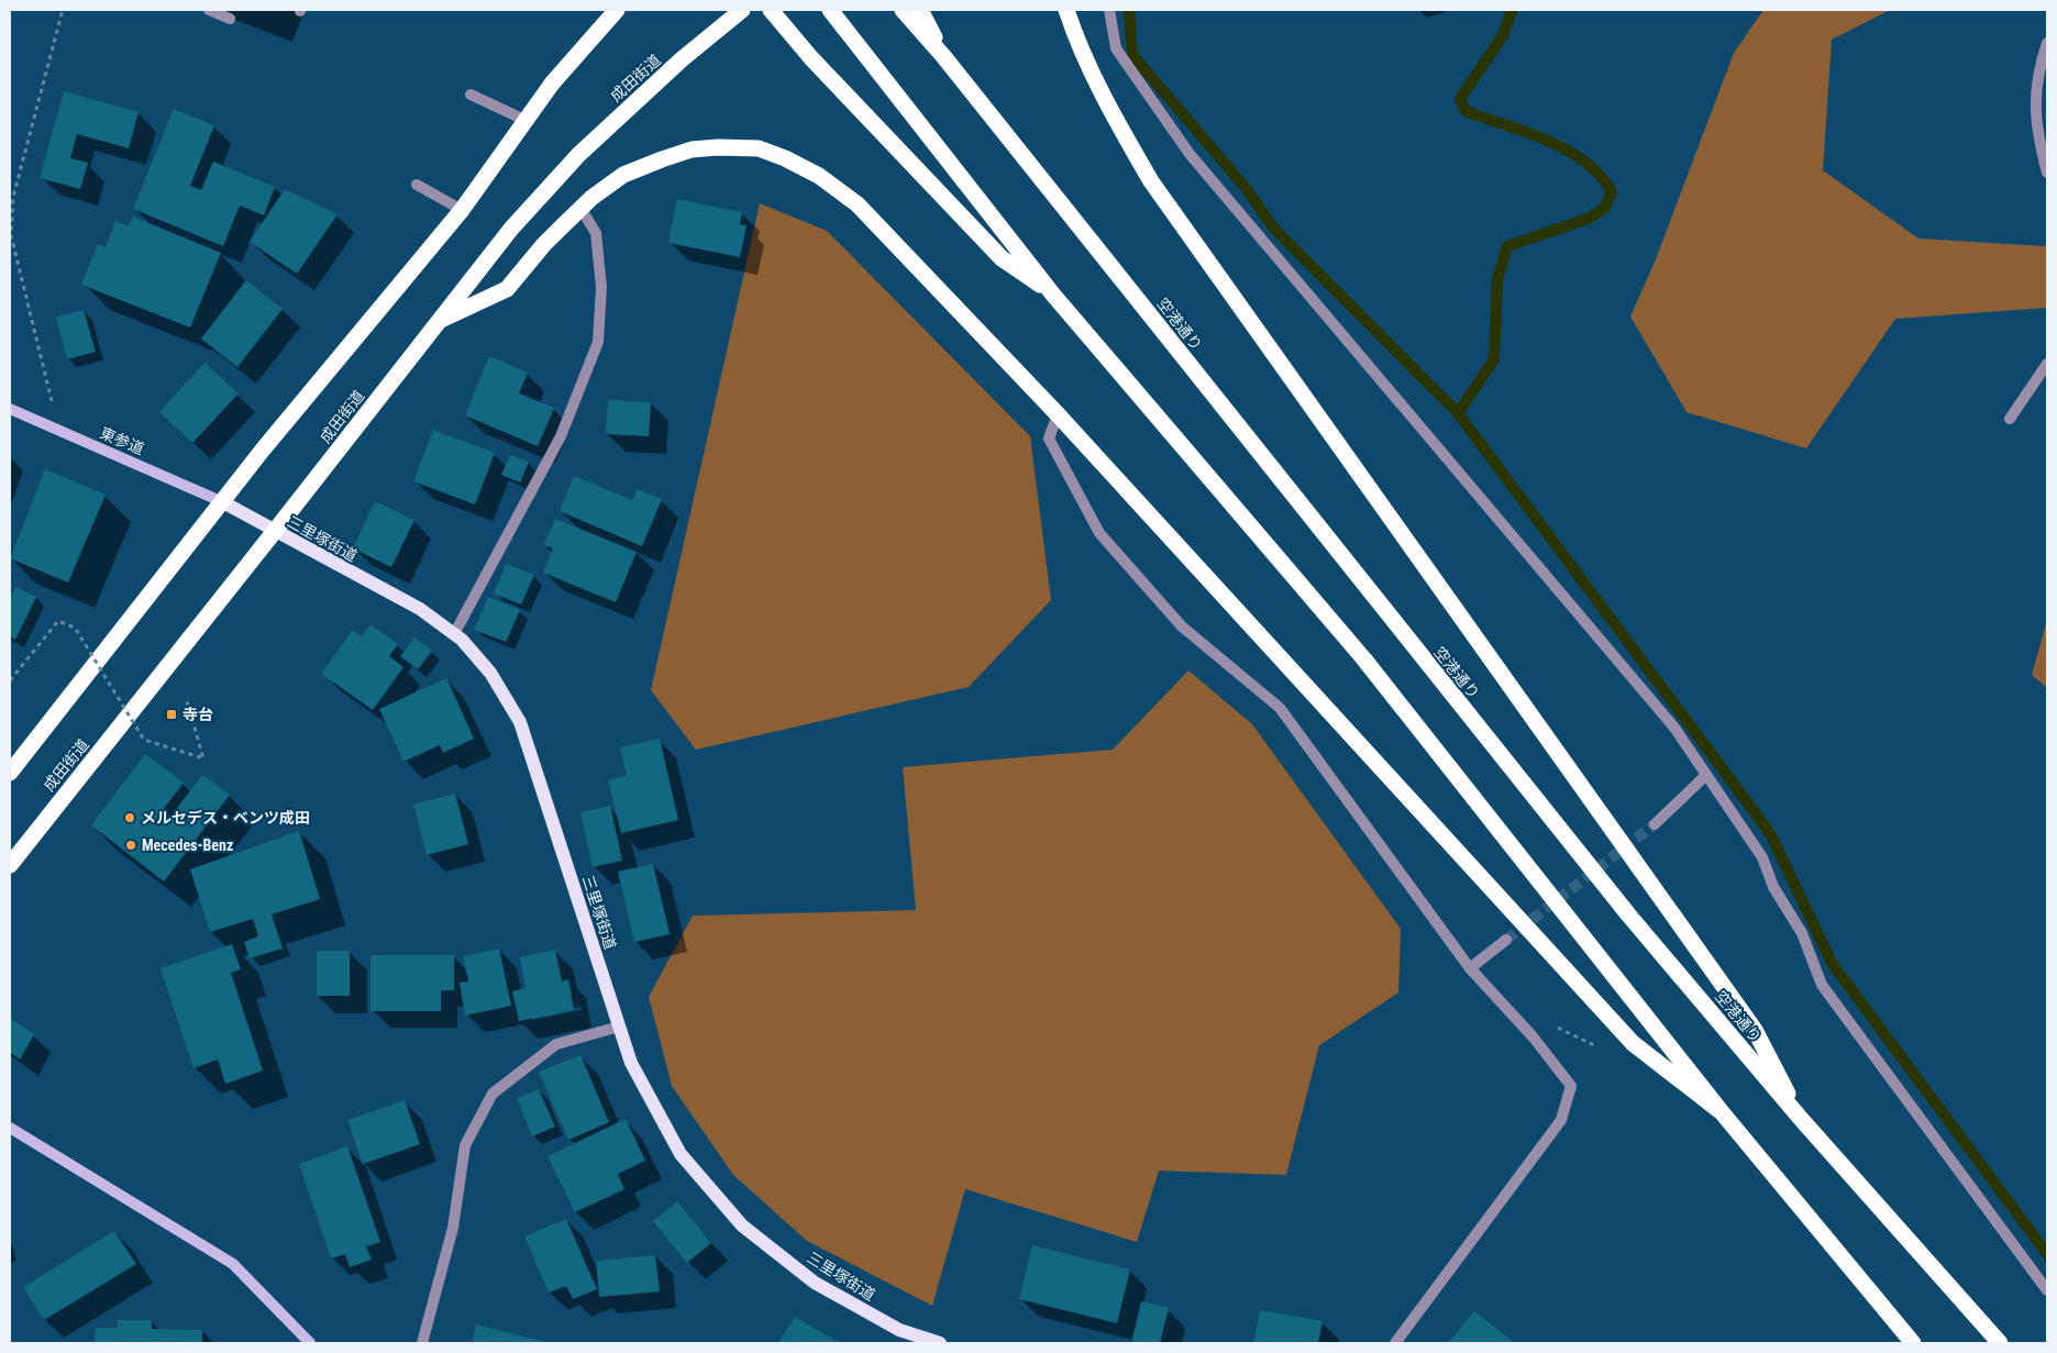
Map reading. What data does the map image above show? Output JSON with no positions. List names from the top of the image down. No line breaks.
{"streets":{"highway":["成田街道","空港通り"],"main road":["三里塚街道"],"street":["東参道"]},"crossings":[["成田街道","三里塚街道"],["東参道","三里塚街道"]],"places":{"transit":["寺台"],"other":["メルセデス・ベンツ成田","Mecedes-Benz"]}}
